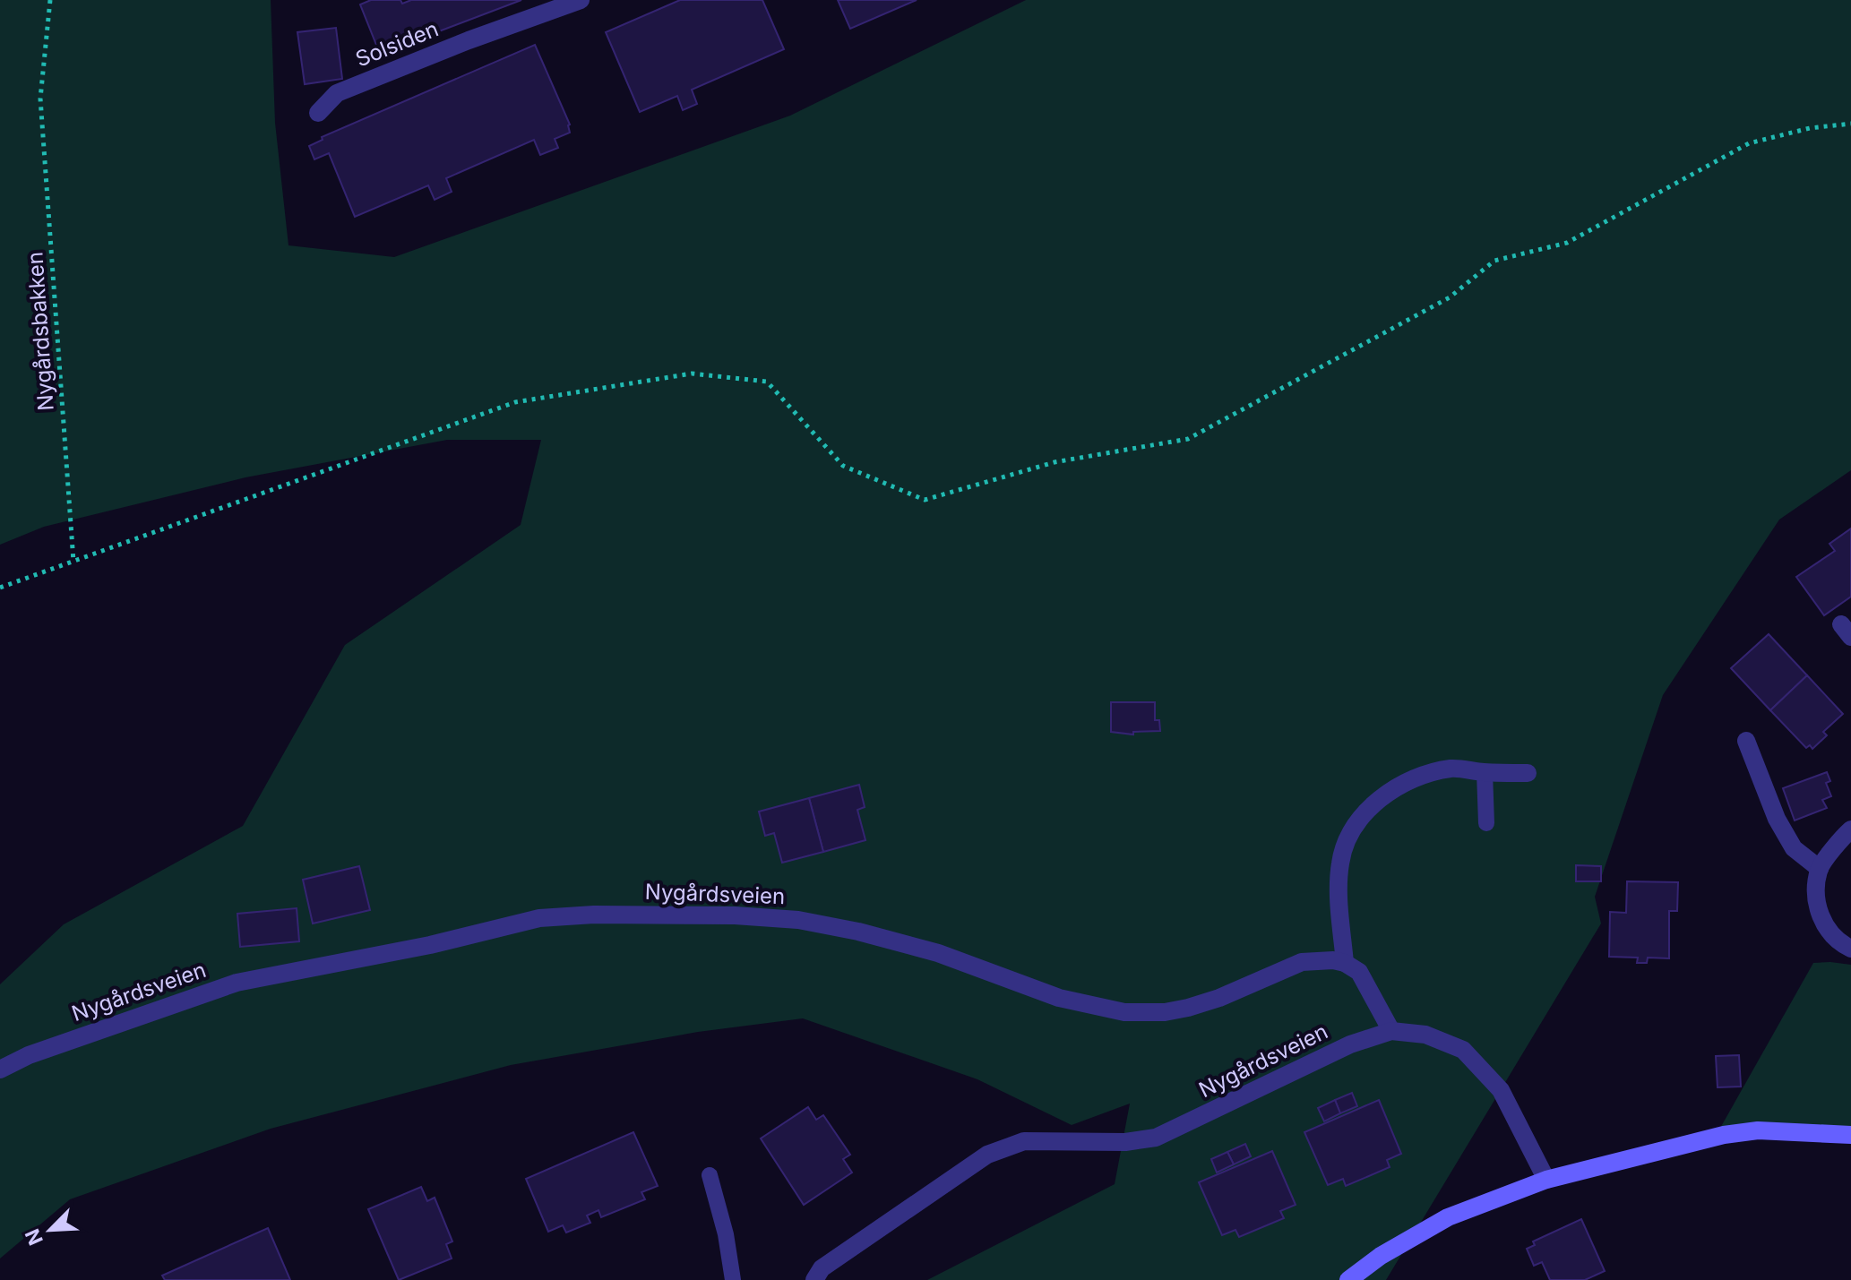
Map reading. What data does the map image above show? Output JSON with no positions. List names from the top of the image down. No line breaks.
{"streets":{"street":["Solsiden","Nygårdsveien"],"path":["Nygårdsbakken"]},"north":"bottom left"}
